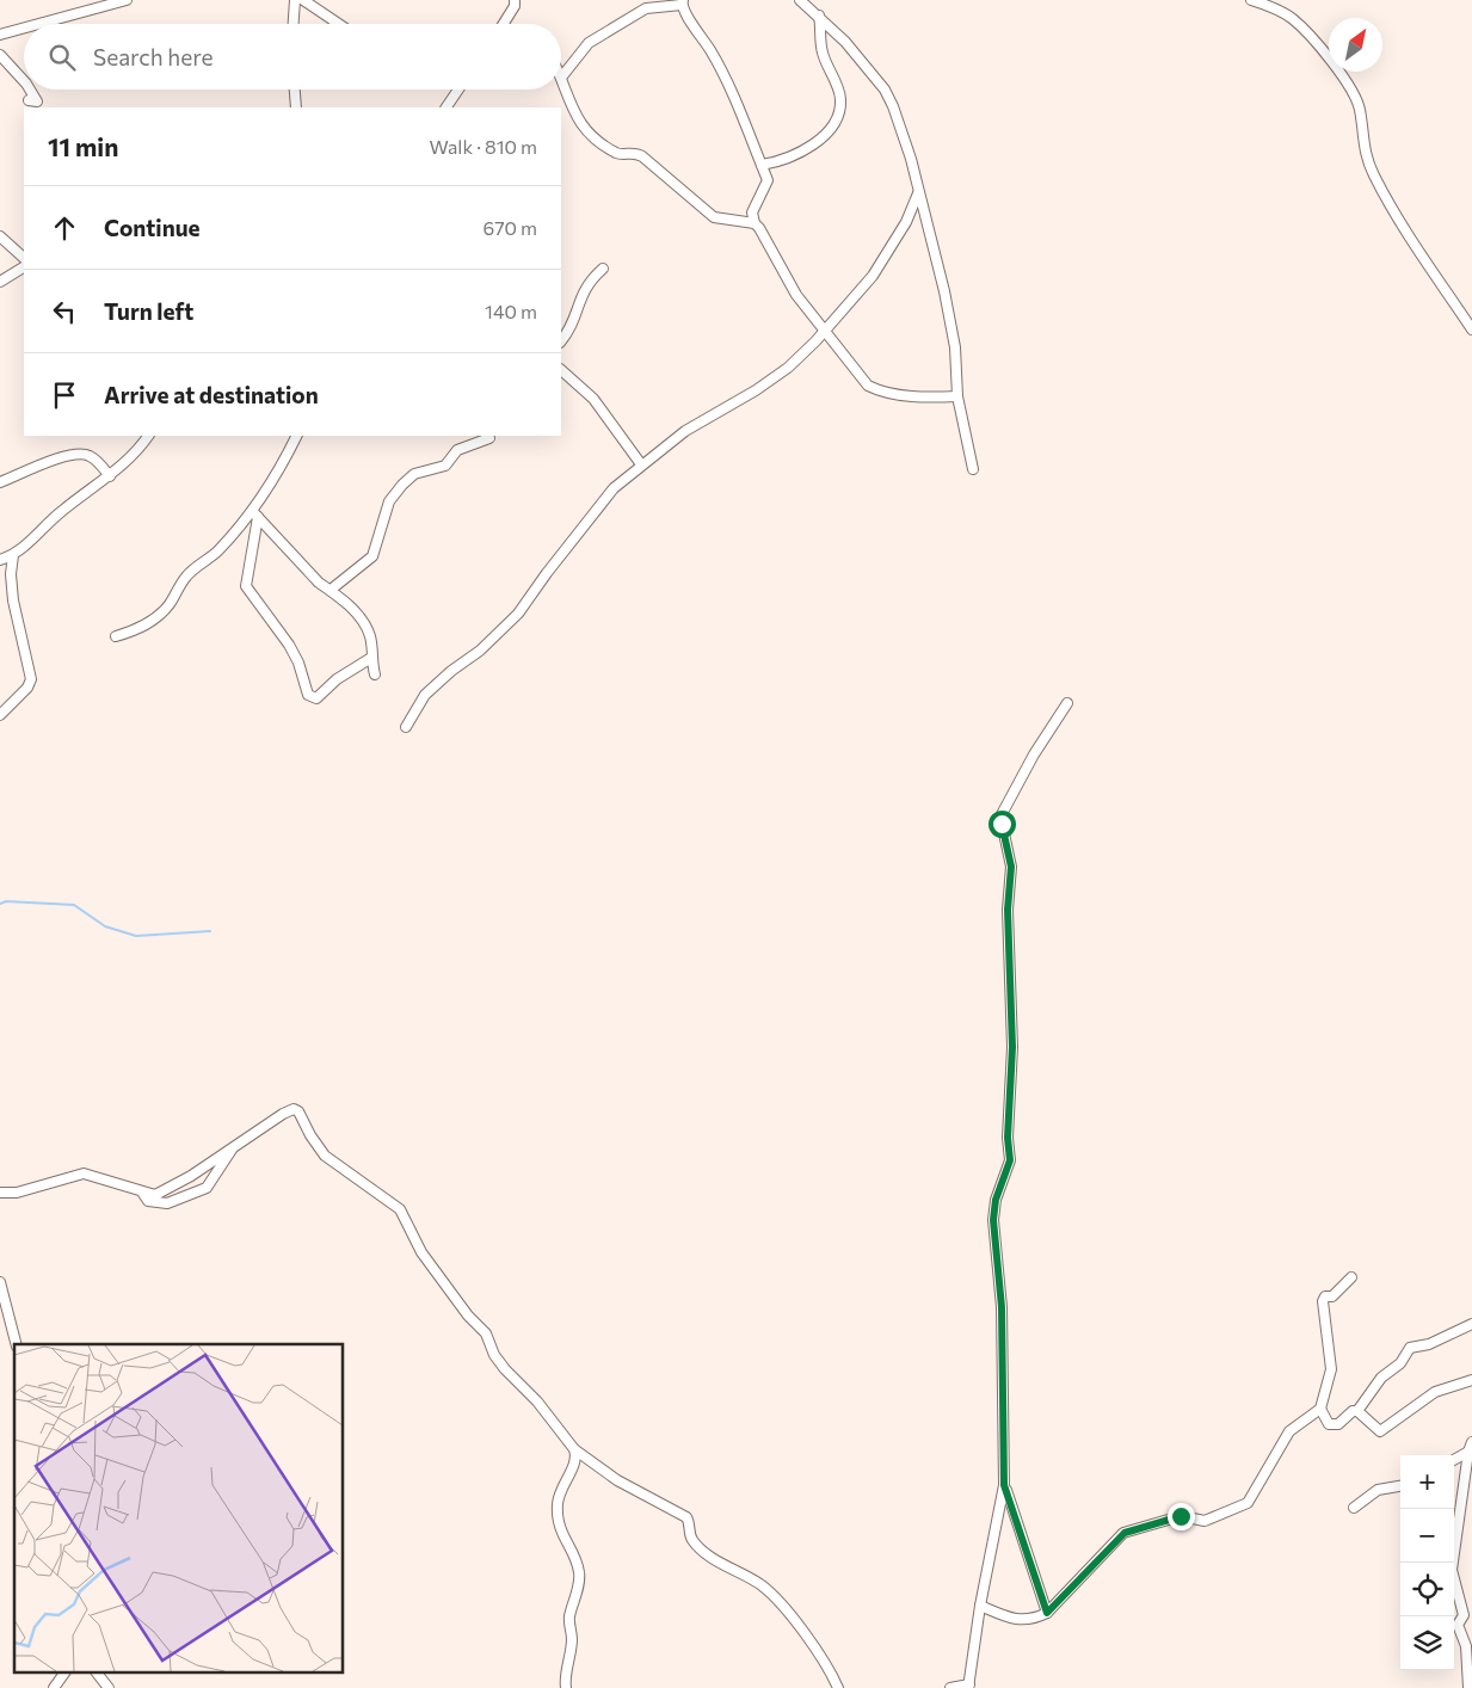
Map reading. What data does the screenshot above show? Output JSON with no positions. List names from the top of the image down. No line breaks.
{"north":"top right","page":{"search":"Search here","heading":["11 min","Walk · 810 m"],"list":[["Continue","670 m"],["Turn left","140 m"],"Arrive at destination"],"map_buttons":["+","−"]}}
